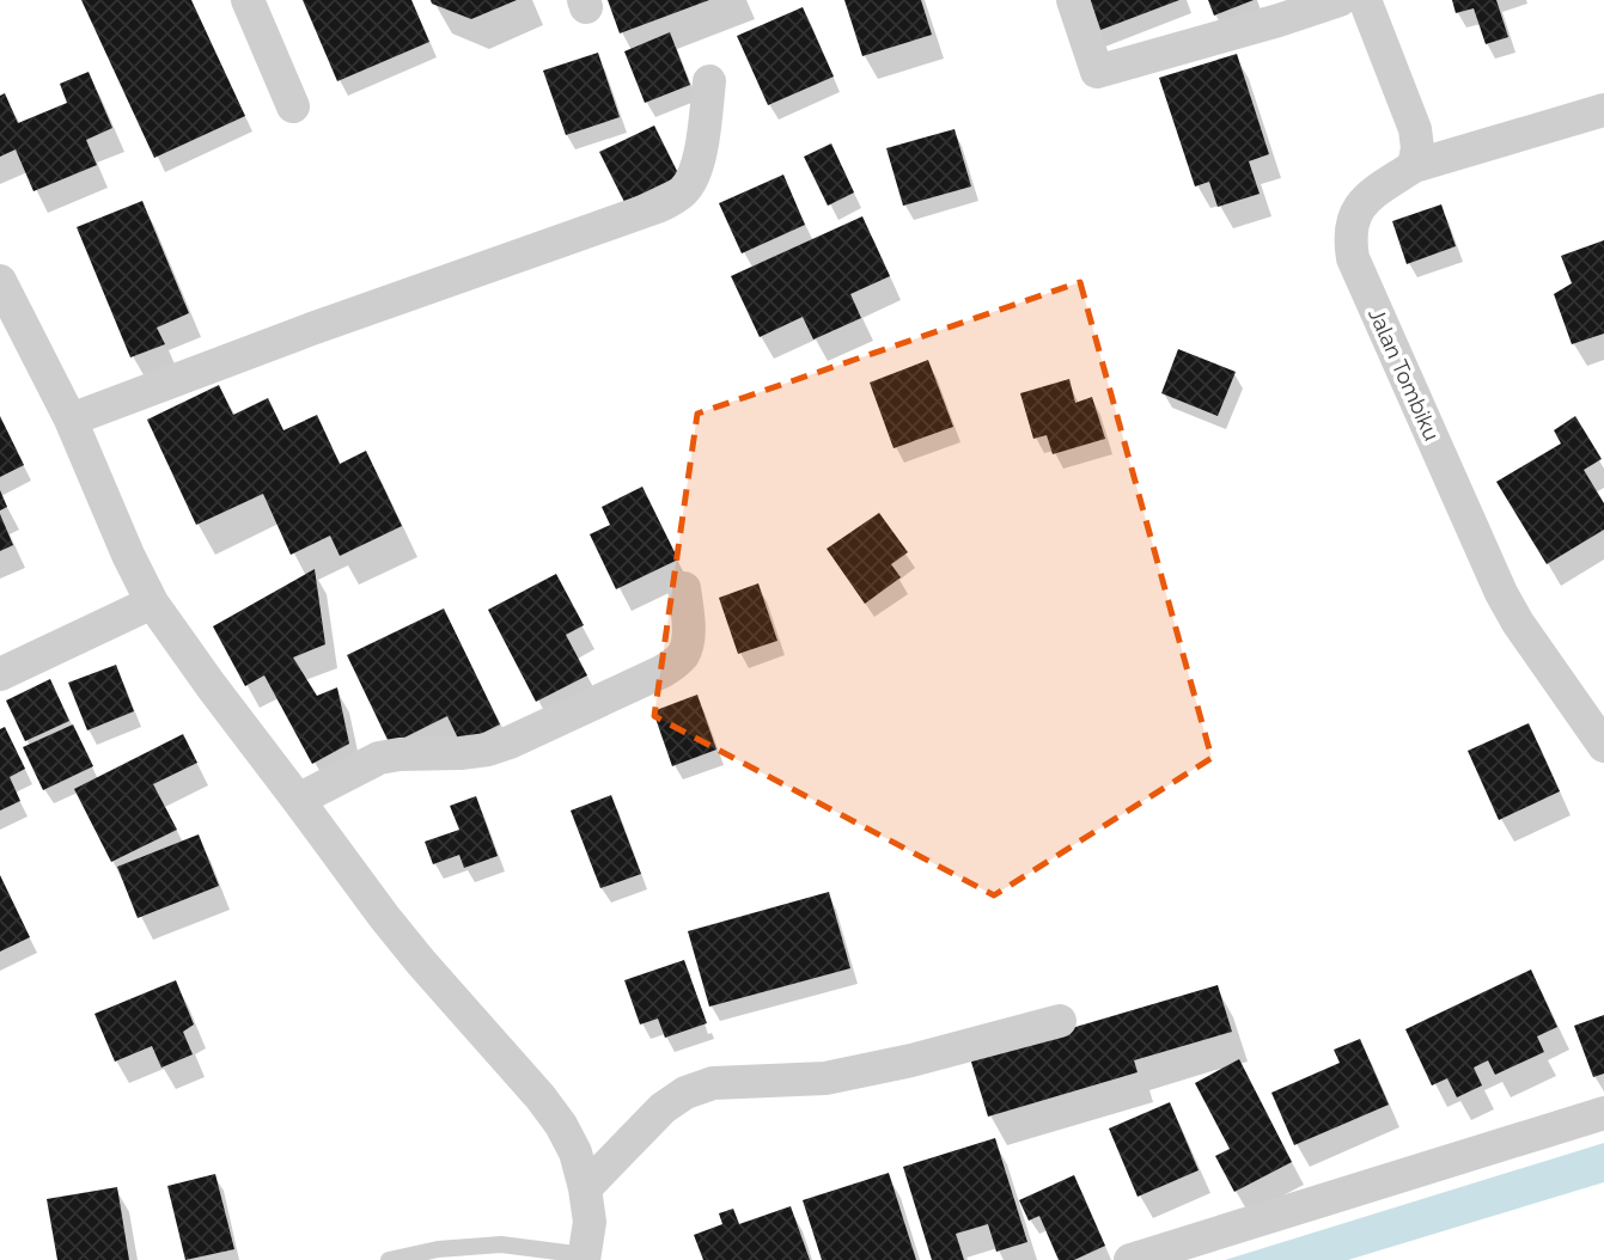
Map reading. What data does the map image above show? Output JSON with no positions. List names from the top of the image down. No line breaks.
{"streets":{"street":["Jalan Tombiku"]}}
